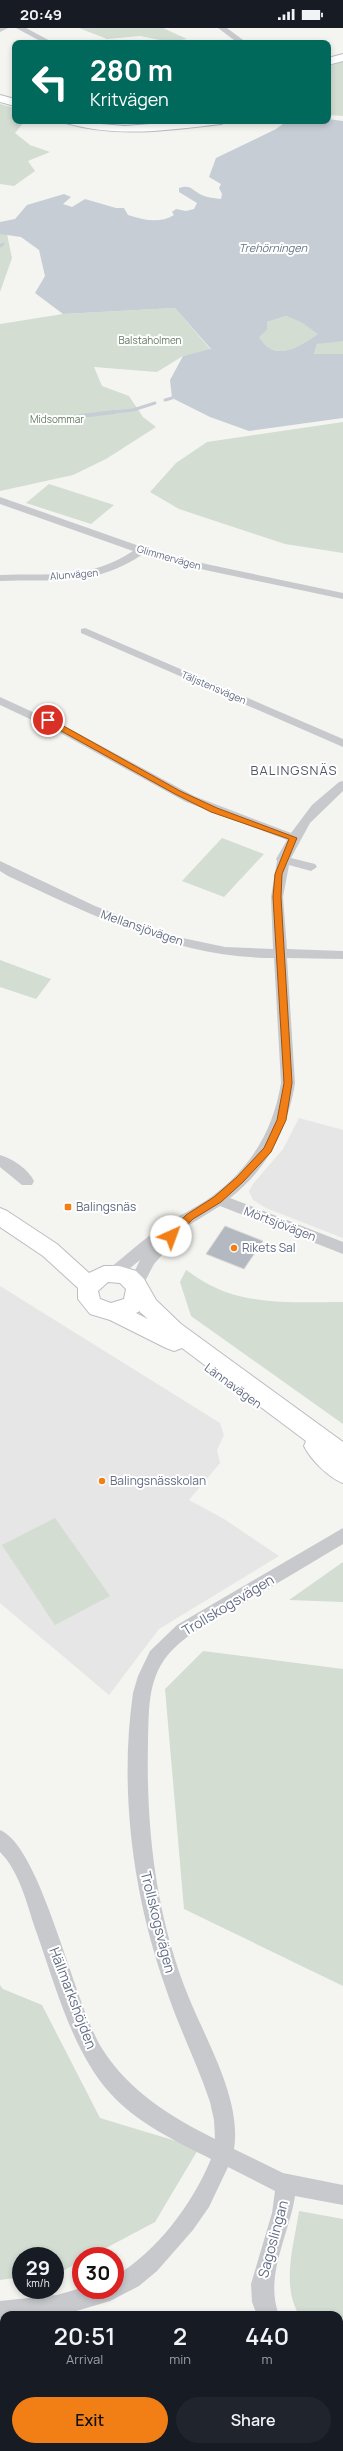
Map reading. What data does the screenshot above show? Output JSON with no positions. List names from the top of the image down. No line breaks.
{"streets":{"main road":["Lännavägen"],"street":["Glimmervägen","Alunvägen","Täljstensvägen","Mellansjövägen","Mörtsjövägen","Trollskogsvägen","Hällmarkshöjden","Sagoslingan"]},"crossings":[["Glimmervägen","Alunvägen"],["Trollskogsvägen","Hällmarkshöjden"],["Trollskogsvägen","Sagoslingan"],["Hällmarkshöjden","Sagoslingan"]],"districts":["BALINGSNÄS"],"water":["Trehörningen"],"parks":["Balstaholmen","Midsommar"],"places":{"transit":["Balingsnäs"],"other":["Rikets Sal","Balingsnässkolan"]},"page":{"status":"20:49","turn":["280 m","Kritvägen"],"speed":"29 km/h","limit":"30","eta":["20:51","Arrival","2","min","440","m"],"buttons":["Exit","Share"]}}
